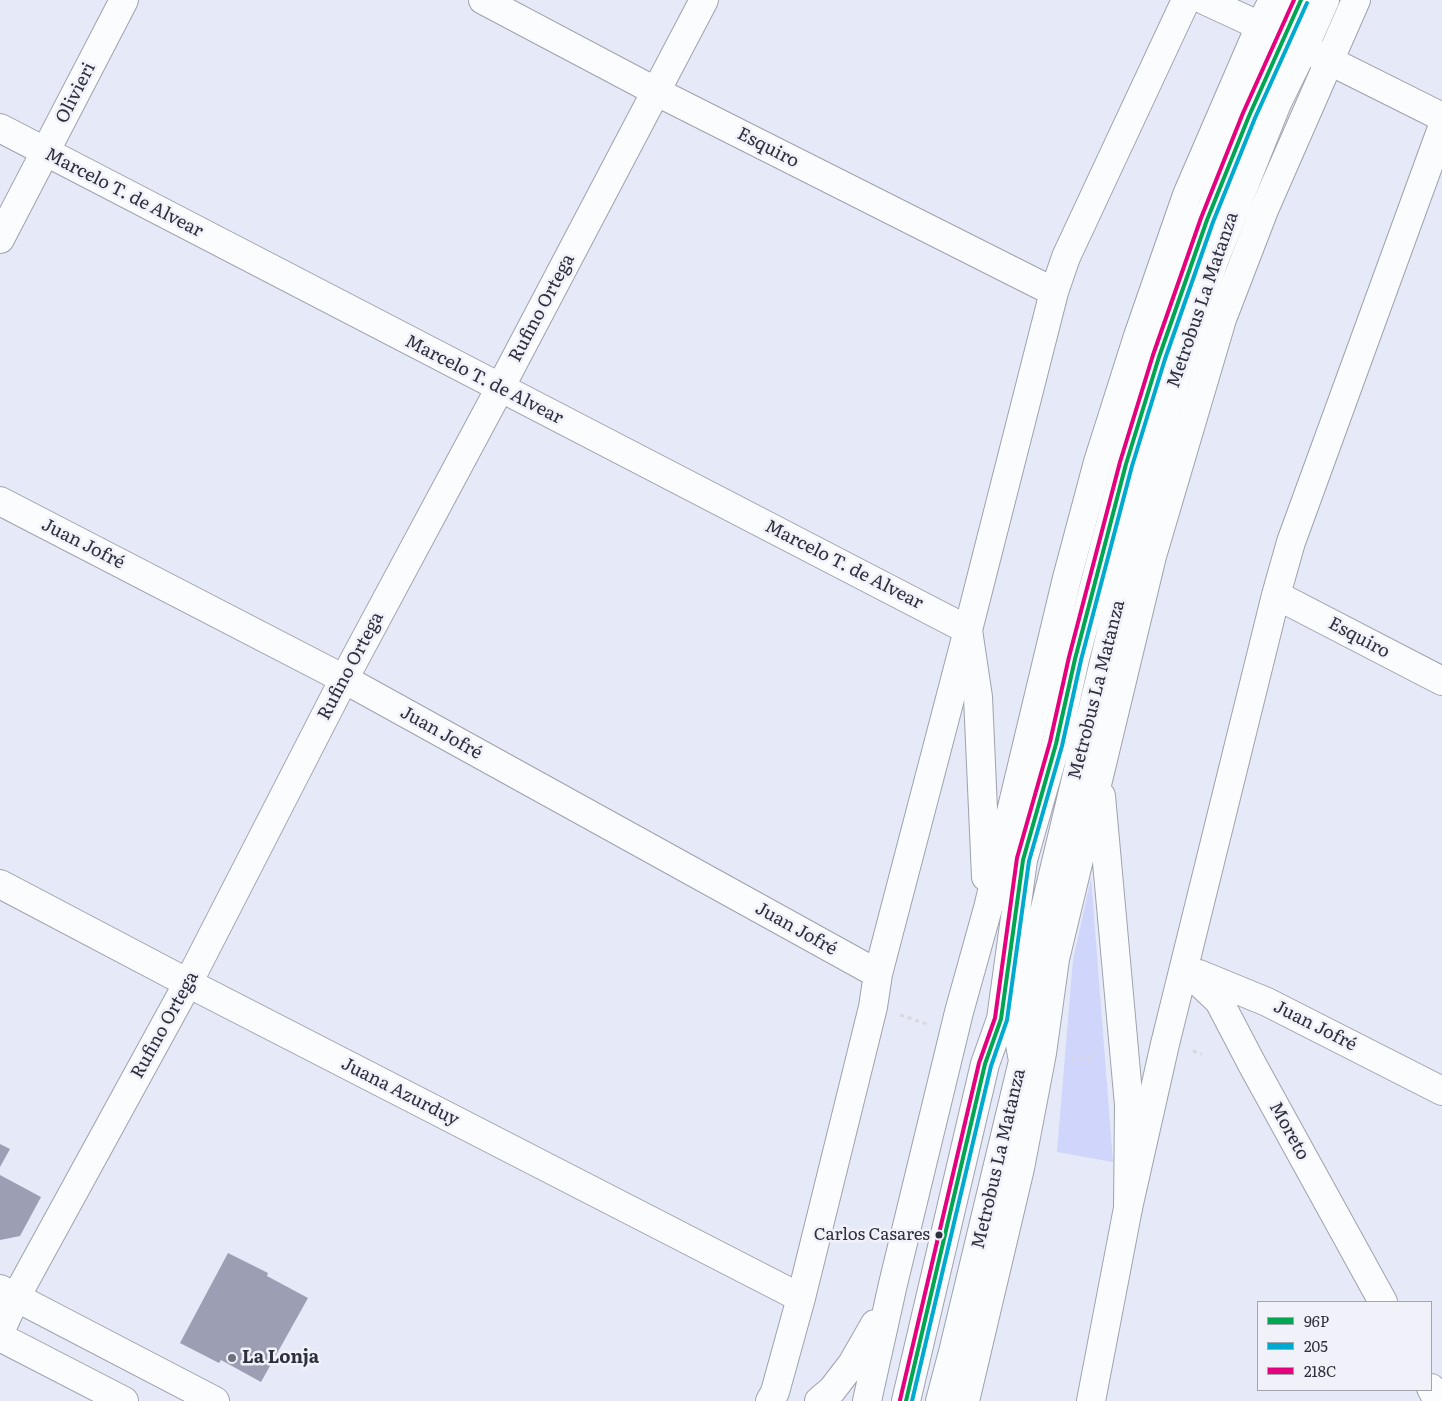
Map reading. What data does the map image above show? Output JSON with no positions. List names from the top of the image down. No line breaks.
{"streets":{"main road":["Olivieri","Esquiro","Marcelo T. de Alvear","Metrobus La Matanza","Rufino Ortega","Juan Jofré","Juana Azurduy","Moreto"]},"crossings":[["Olivieri","Marcelo T. de Alvear"],["Esquiro","Rufino Ortega"],["Marcelo T. de Alvear","Rufino Ortega"],["Rufino Ortega","Juan Jofré"],["Rufino Ortega","Juana Azurduy"],["Juan Jofré","Moreto"]],"places":["Carlos Casares","La Lonja"],"lines":["transit line 96P","transit line 218C","transit line 205"],"legend":["96P","205","218C"]}
